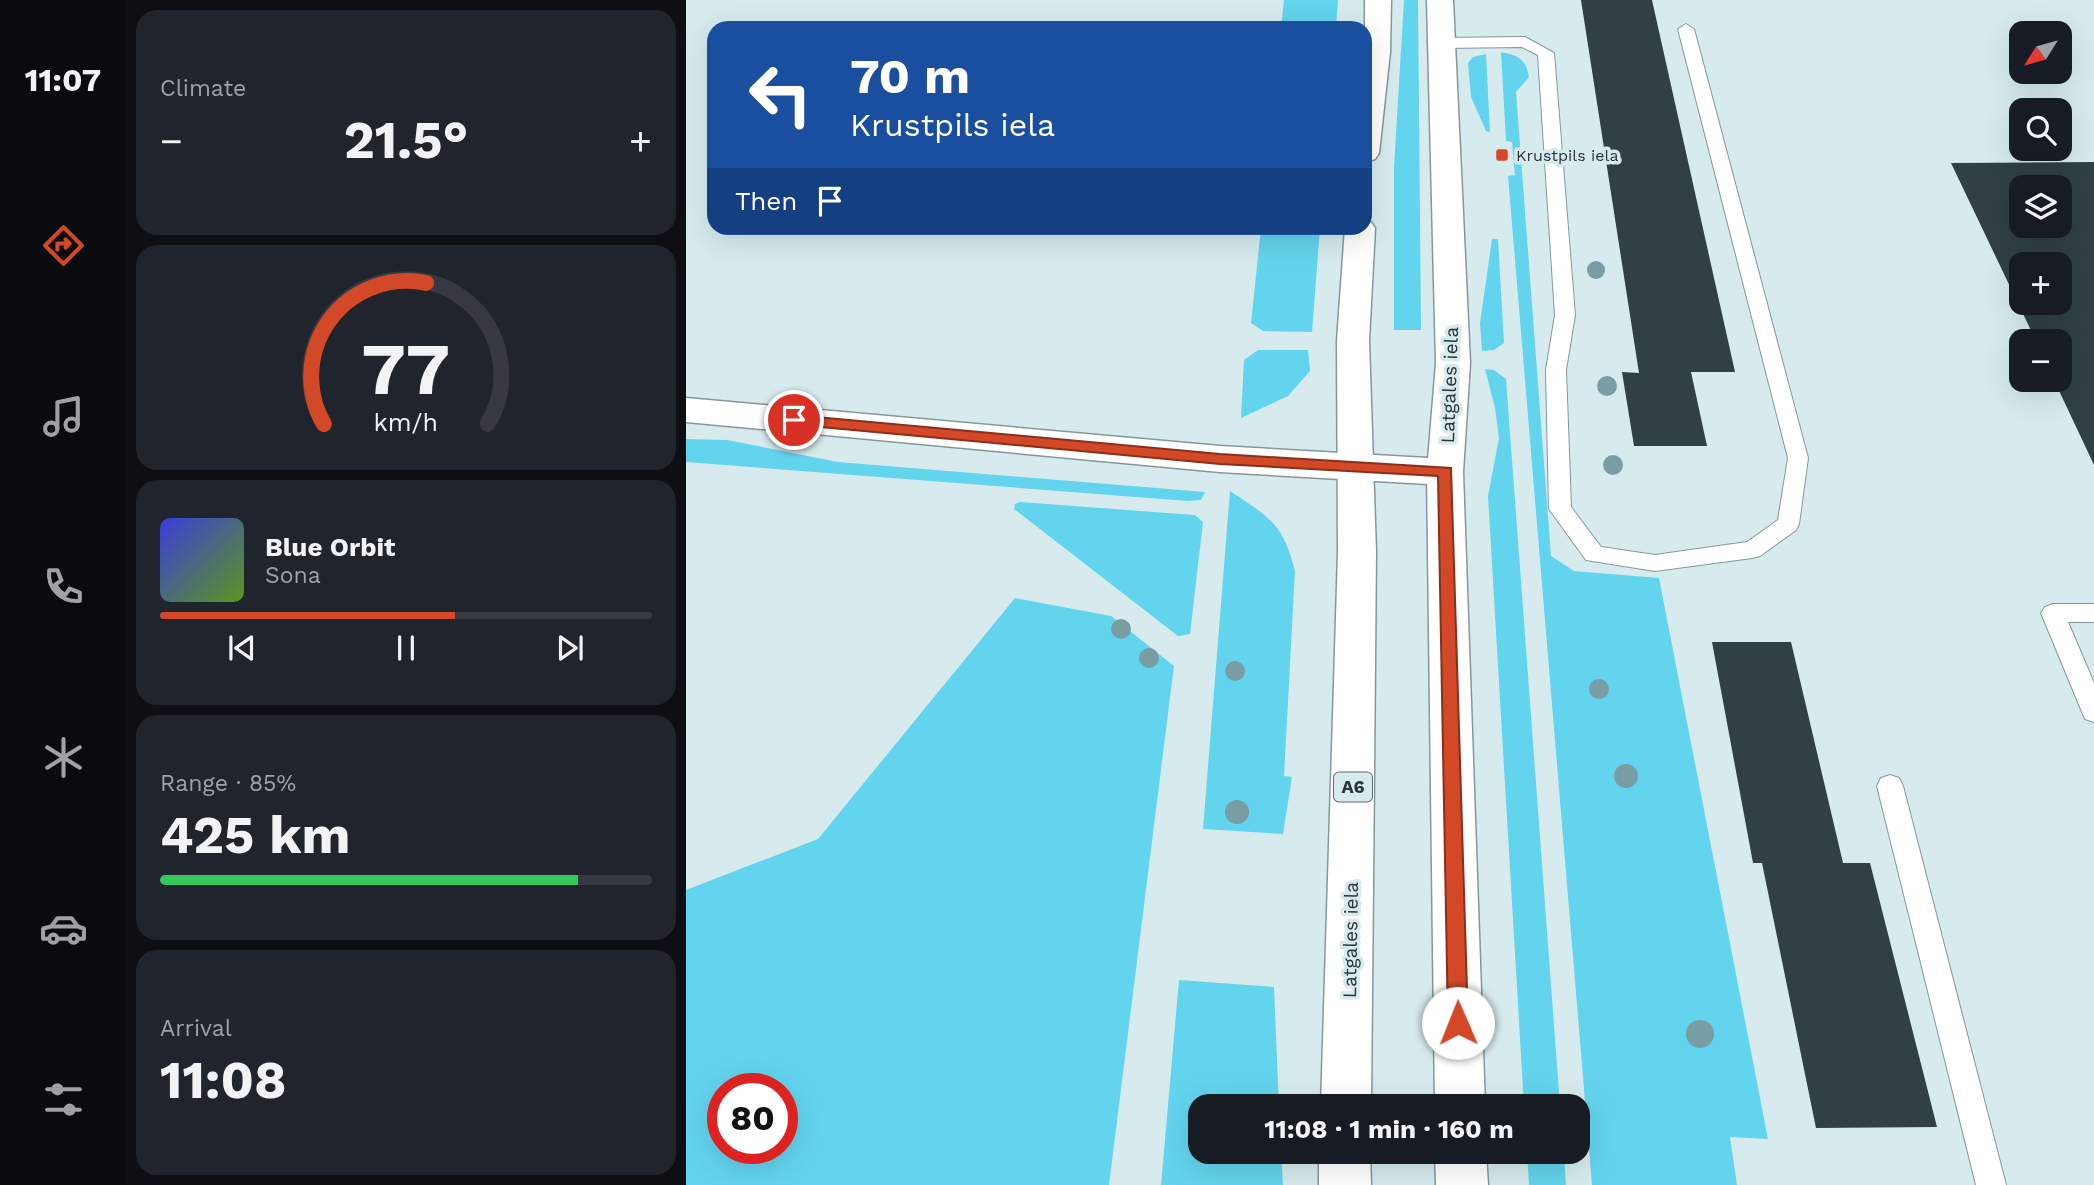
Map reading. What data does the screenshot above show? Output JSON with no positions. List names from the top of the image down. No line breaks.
{"streets":{"main road":["Latgales iela","A6"]},"places":{"transit":["Krustpils iela"]},"north":"bottom left","page":{"tabs":"11:07","tile":["Climate",["Range · 85%","425 km"],["Arrival","11:08"]],"map_buttons":["+","−"],"turn":["70 m","Krustpils iela"],"heat":["−","21.5°","+"],"then":"Then","song":["Blue Orbit","Sona"],"limit":"80","trip":"11:08 · 1 min · 160 m","gauge":["77","km/h"]}}
